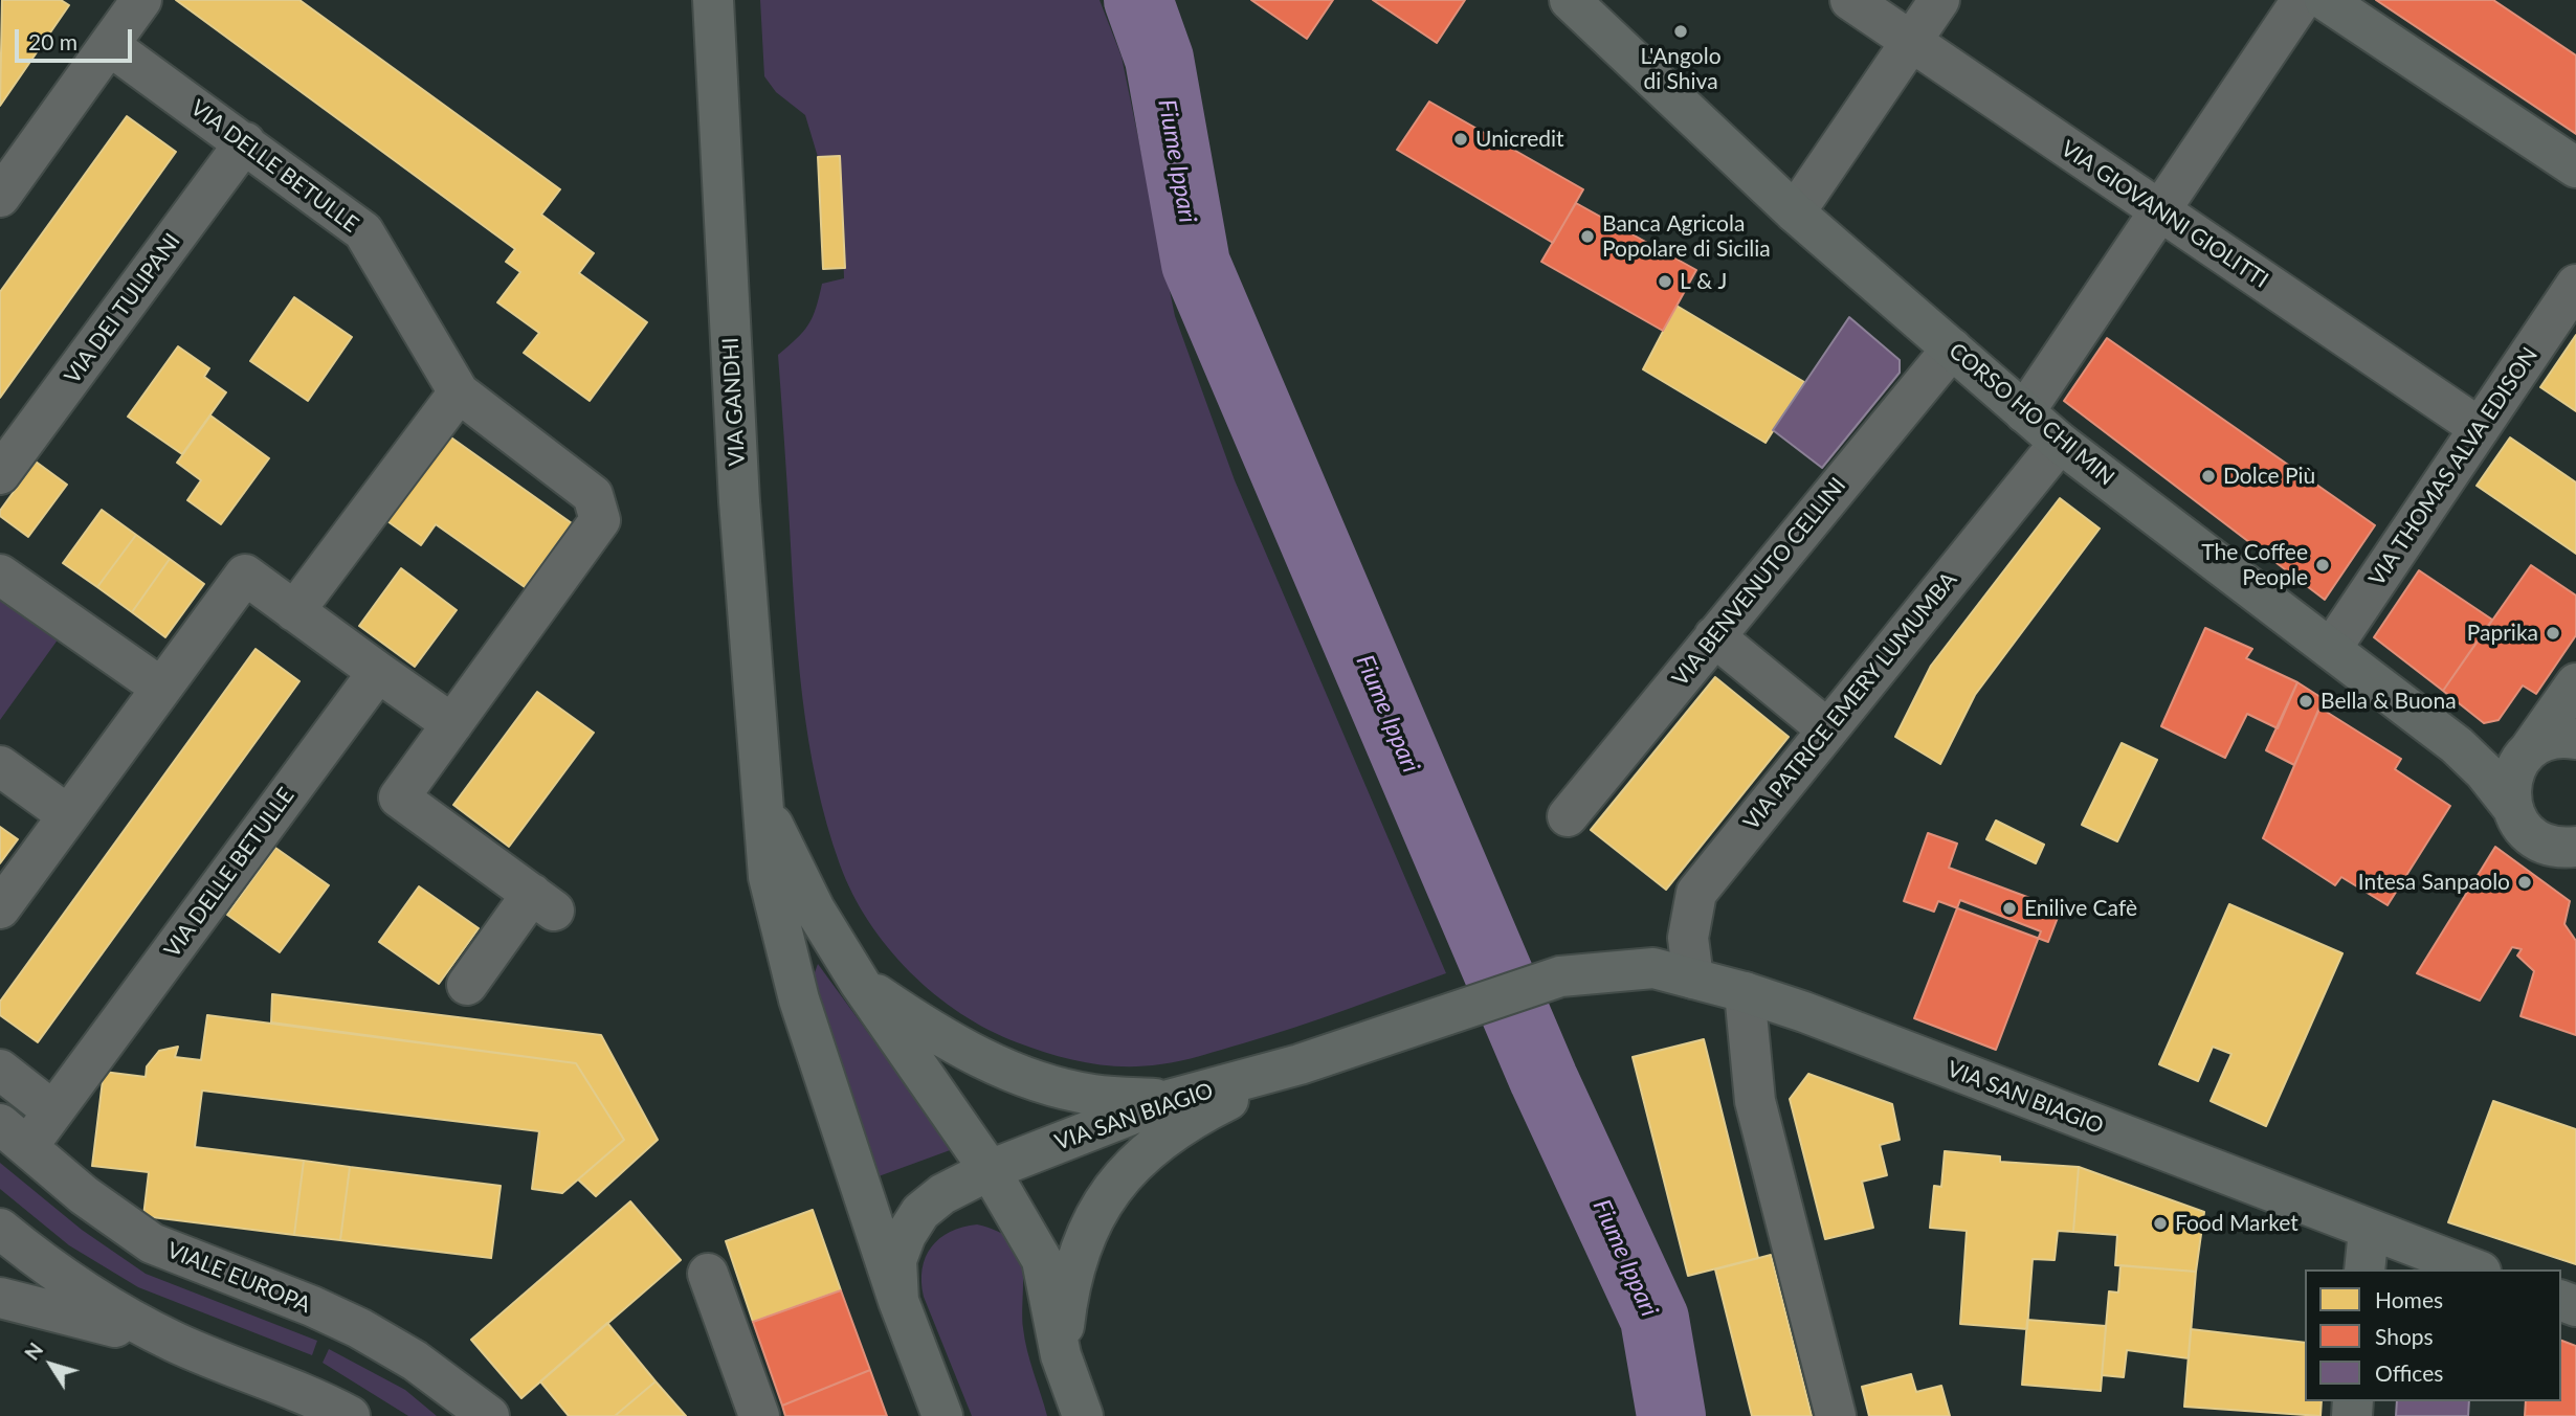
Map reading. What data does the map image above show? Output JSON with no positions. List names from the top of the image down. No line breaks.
{"streets":{"main road":["VIA GANDHI","CORSO HO CHI MIN","VIA SAN BIAGIO"],"street":["VIA DELLE BETULLE","VIA GIOVANNI GIOLITTI","VIA DEI TULIPANI","VIA THOMAS ALVA EDISON","VIA BENVENUTO CELLINI","VIA PATRICE EMERY LUMUMBA","VIALE EUROPA"]},"crossings":[["VIA DELLE BETULLE","VIA DEI TULIPANI"],["VIA DELLE BETULLE","VIALE EUROPA"],["VIA GIOVANNI GIOLITTI","VIA THOMAS ALVA EDISON"],["VIA GANDHI","VIA SAN BIAGIO"],["CORSO HO CHI MIN","VIA THOMAS ALVA EDISON"],["CORSO HO CHI MIN","VIA BENVENUTO CELLINI"],["CORSO HO CHI MIN","VIA PATRICE EMERY LUMUMBA"],["VIA PATRICE EMERY LUMUMBA","VIA SAN BIAGIO"]],"water":["Fiume Ippari"],"places":["L'Angolo di Shiva","Unicredit","Banca Agricola Popolare di Sicilia","L & J","Dolce Più","The Coffee People","Paprika","Bella & Buona","Intesa Sanpaolo","Enilive Cafè","Food Market"],"legend":["Homes","Shops","Offices"],"scale_bar":"20 m","north":"top left"}
